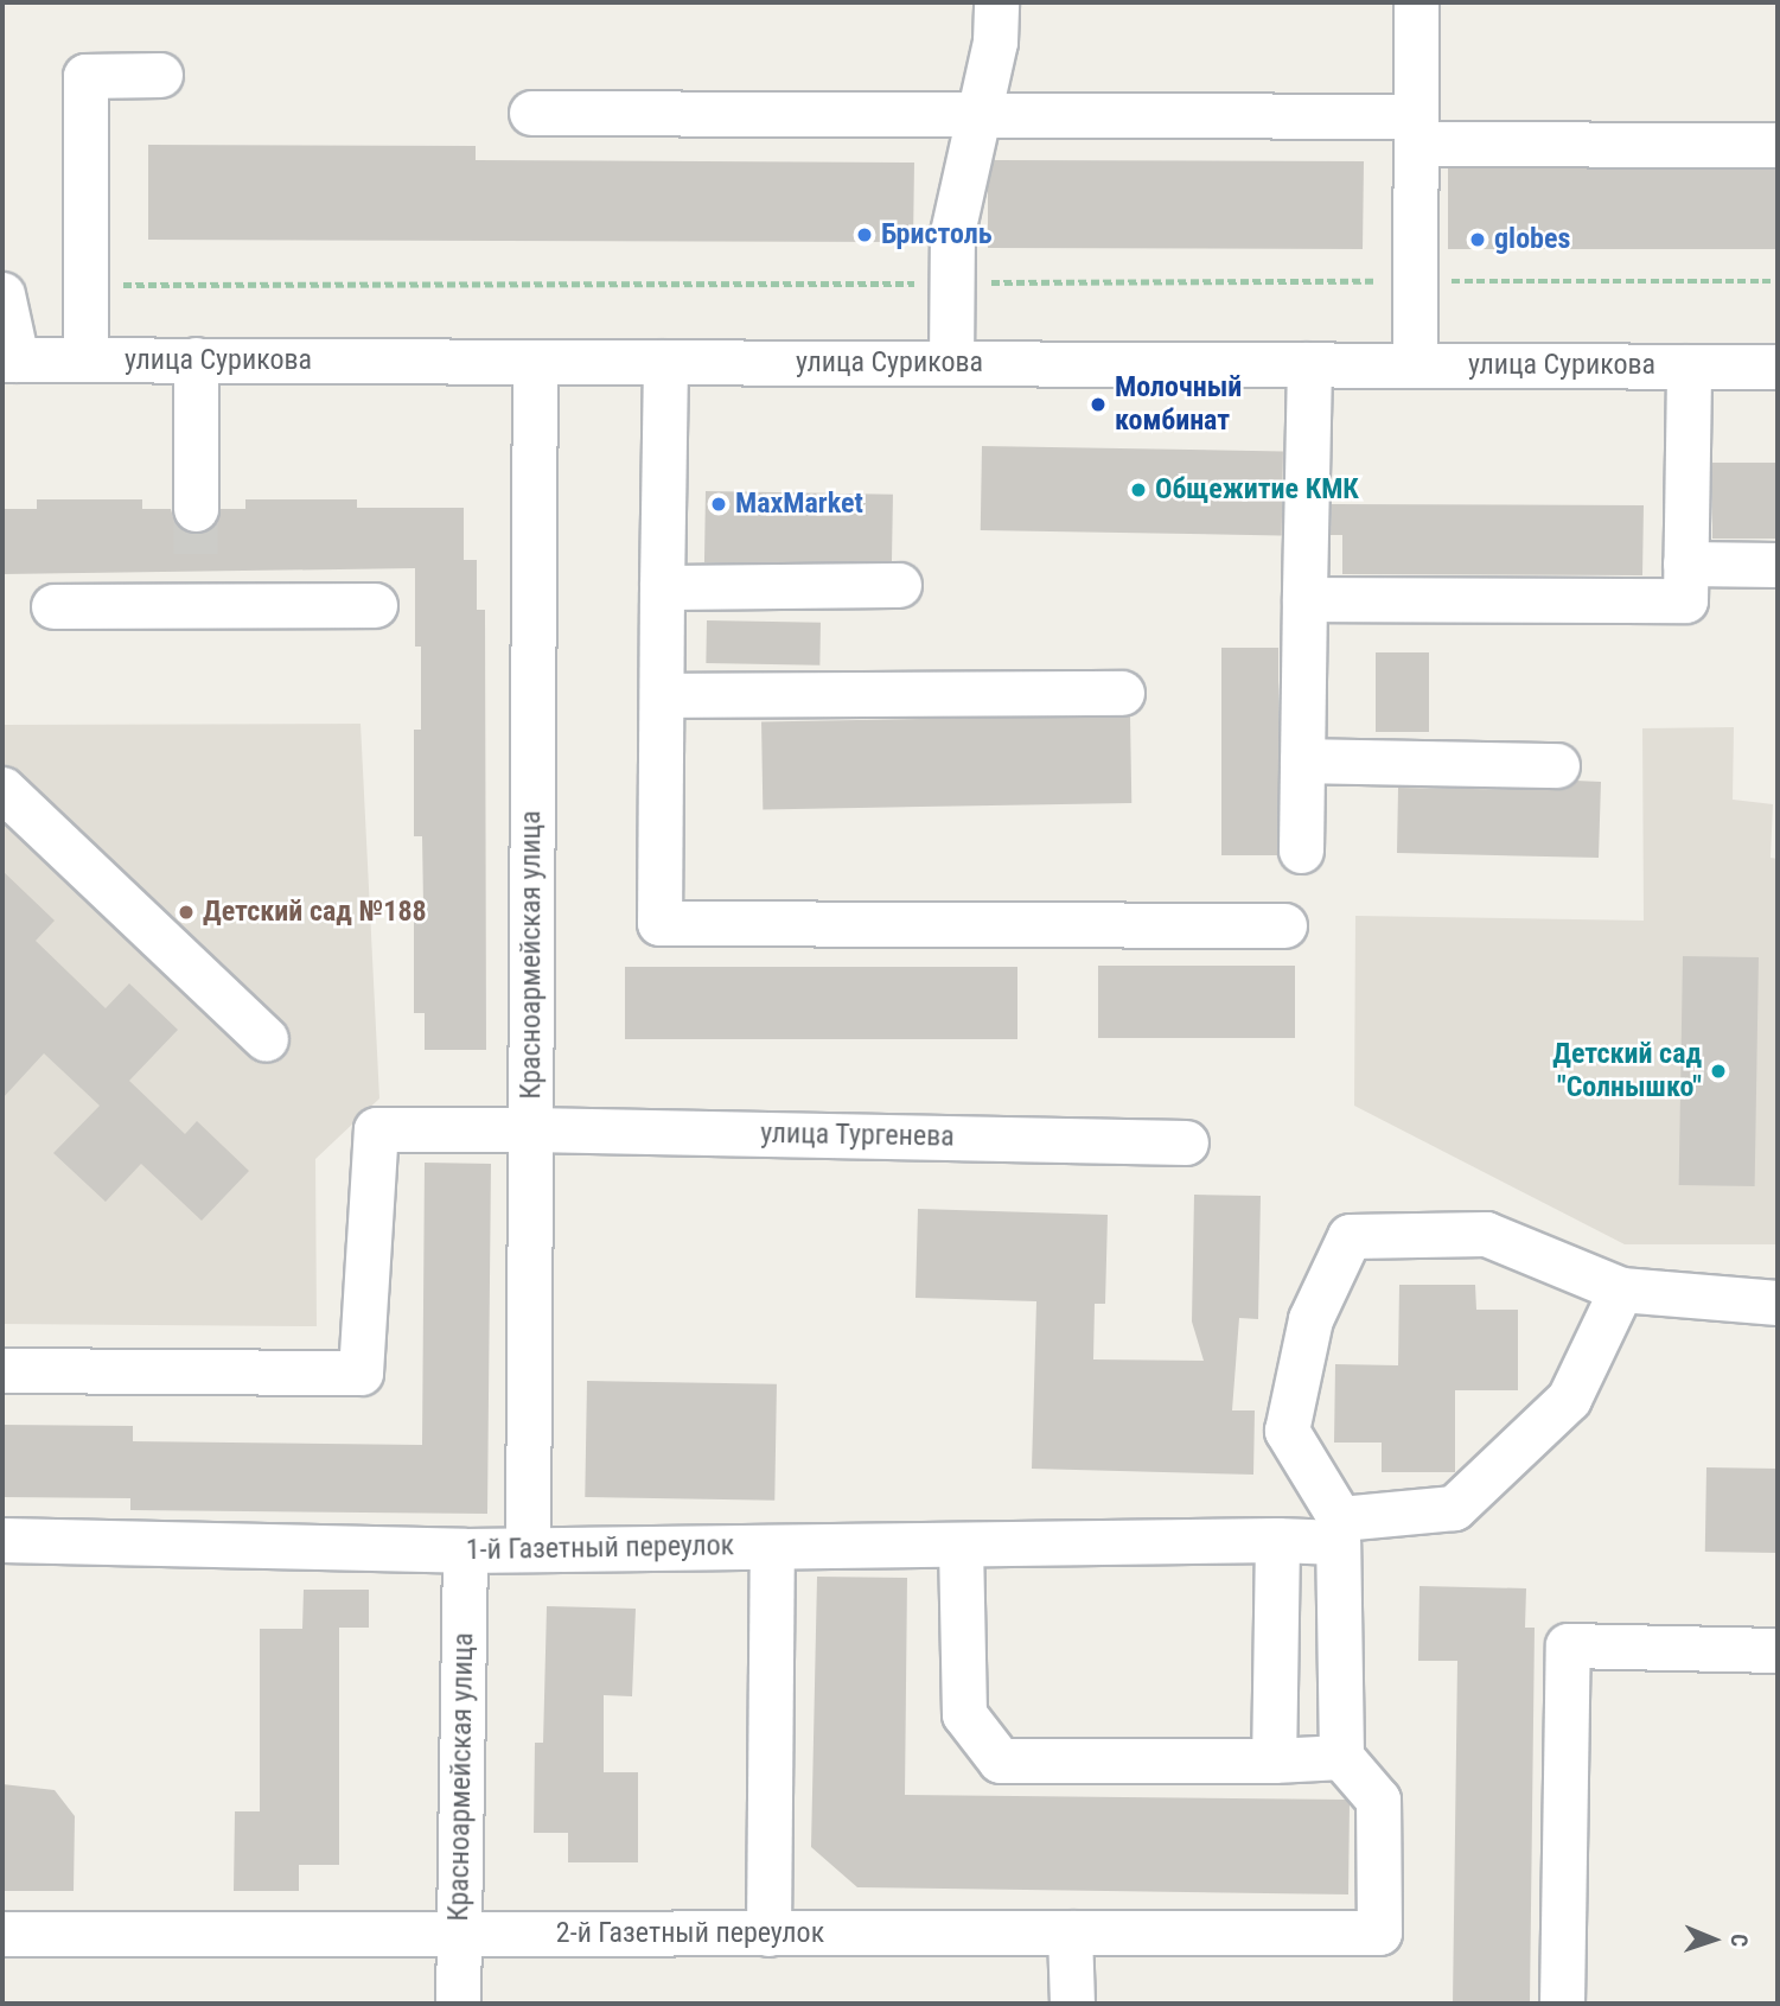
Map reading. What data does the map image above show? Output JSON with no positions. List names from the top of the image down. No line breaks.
{"streets":{"street":["улица Сурикова","Красноармейская улица","улица Тургенева","1-й Газетный переулок","2-й Газетный переулок"]},"crossings":[["улица Сурикова","Красноармейская улица"],["Красноармейская улица","улица Тургенева"],["Красноармейская улица","1-й Газетный переулок"],["Красноармейская улица","2-й Газетный переулок"],["1-й Газетный переулок","2-й Газетный переулок"]],"places":["Бристоль","globes","Молочный комбинат","Общежитие КМК","MaxMarket","Детский сад №188","Детский сад \"Солнышко\""],"north":"right"}
